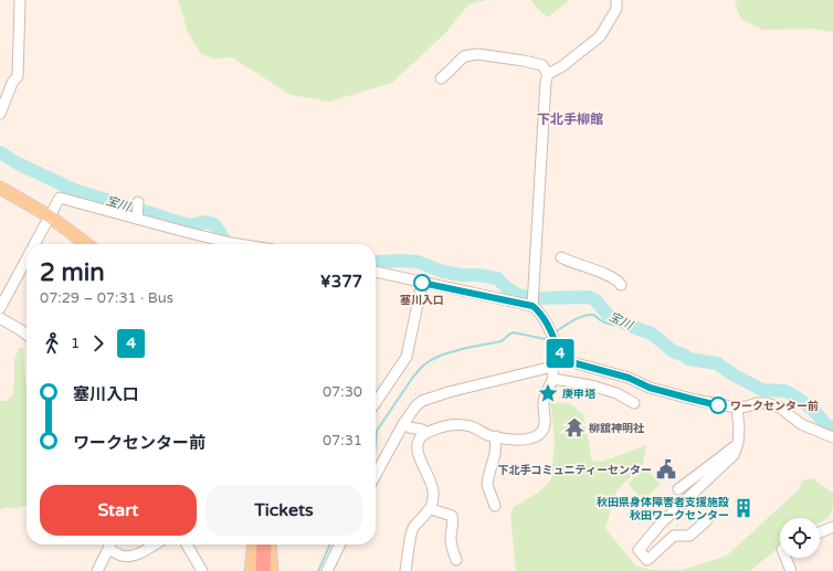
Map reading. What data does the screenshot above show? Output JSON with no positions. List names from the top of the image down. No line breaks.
{"districts":["下北手柳館"],"water":["宝川"],"places":{"other":["塞川入口","ワークセンター前"],"place":["庚申塔"],"temple":["柳舘神明社"],"public building":["下北手コミュニティーセンター"],"building":["秋田県身体障害者支援施設 秋田ワークセンター"]},"lines":["bus line 4"],"page":{"on_map":"4","heading":["2 min","07:29 – 07:31 · Bus","¥377"],"legs":["1","4"],"list":[{"name":"塞川入口","value":"07:30"},{"name":"ワークセンター前","value":"07:31"}],"buttons":["Start","Tickets"]}}
